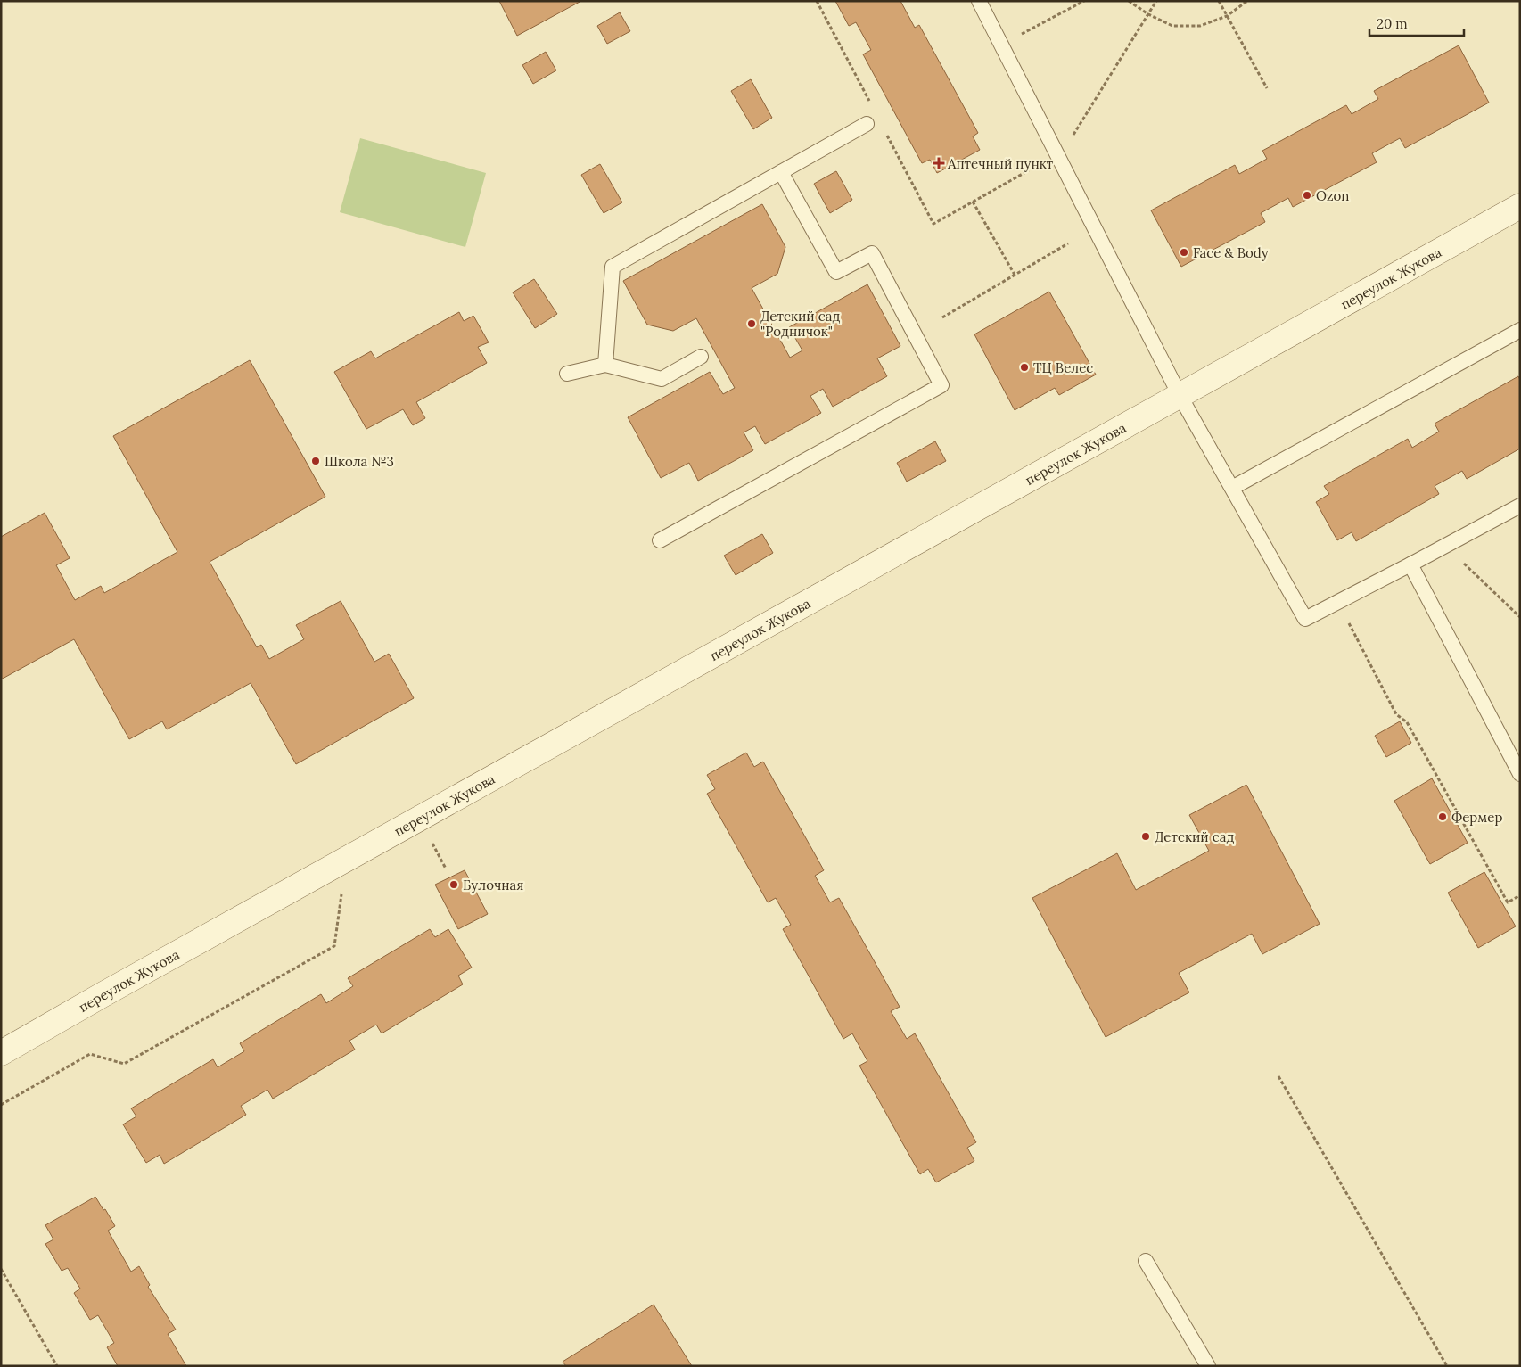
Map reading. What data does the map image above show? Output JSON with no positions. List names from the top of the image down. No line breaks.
{"streets":{"street":["переулок Жукова"]},"places":{"health":["Аптечный пункт"],"other":["Ozon","Face & Body","Детский сад \"Родничок\"","ТЦ Велес","Школа №3","Фермер","Детский сад","Булочная"]},"scale_bar":"20 m"}
